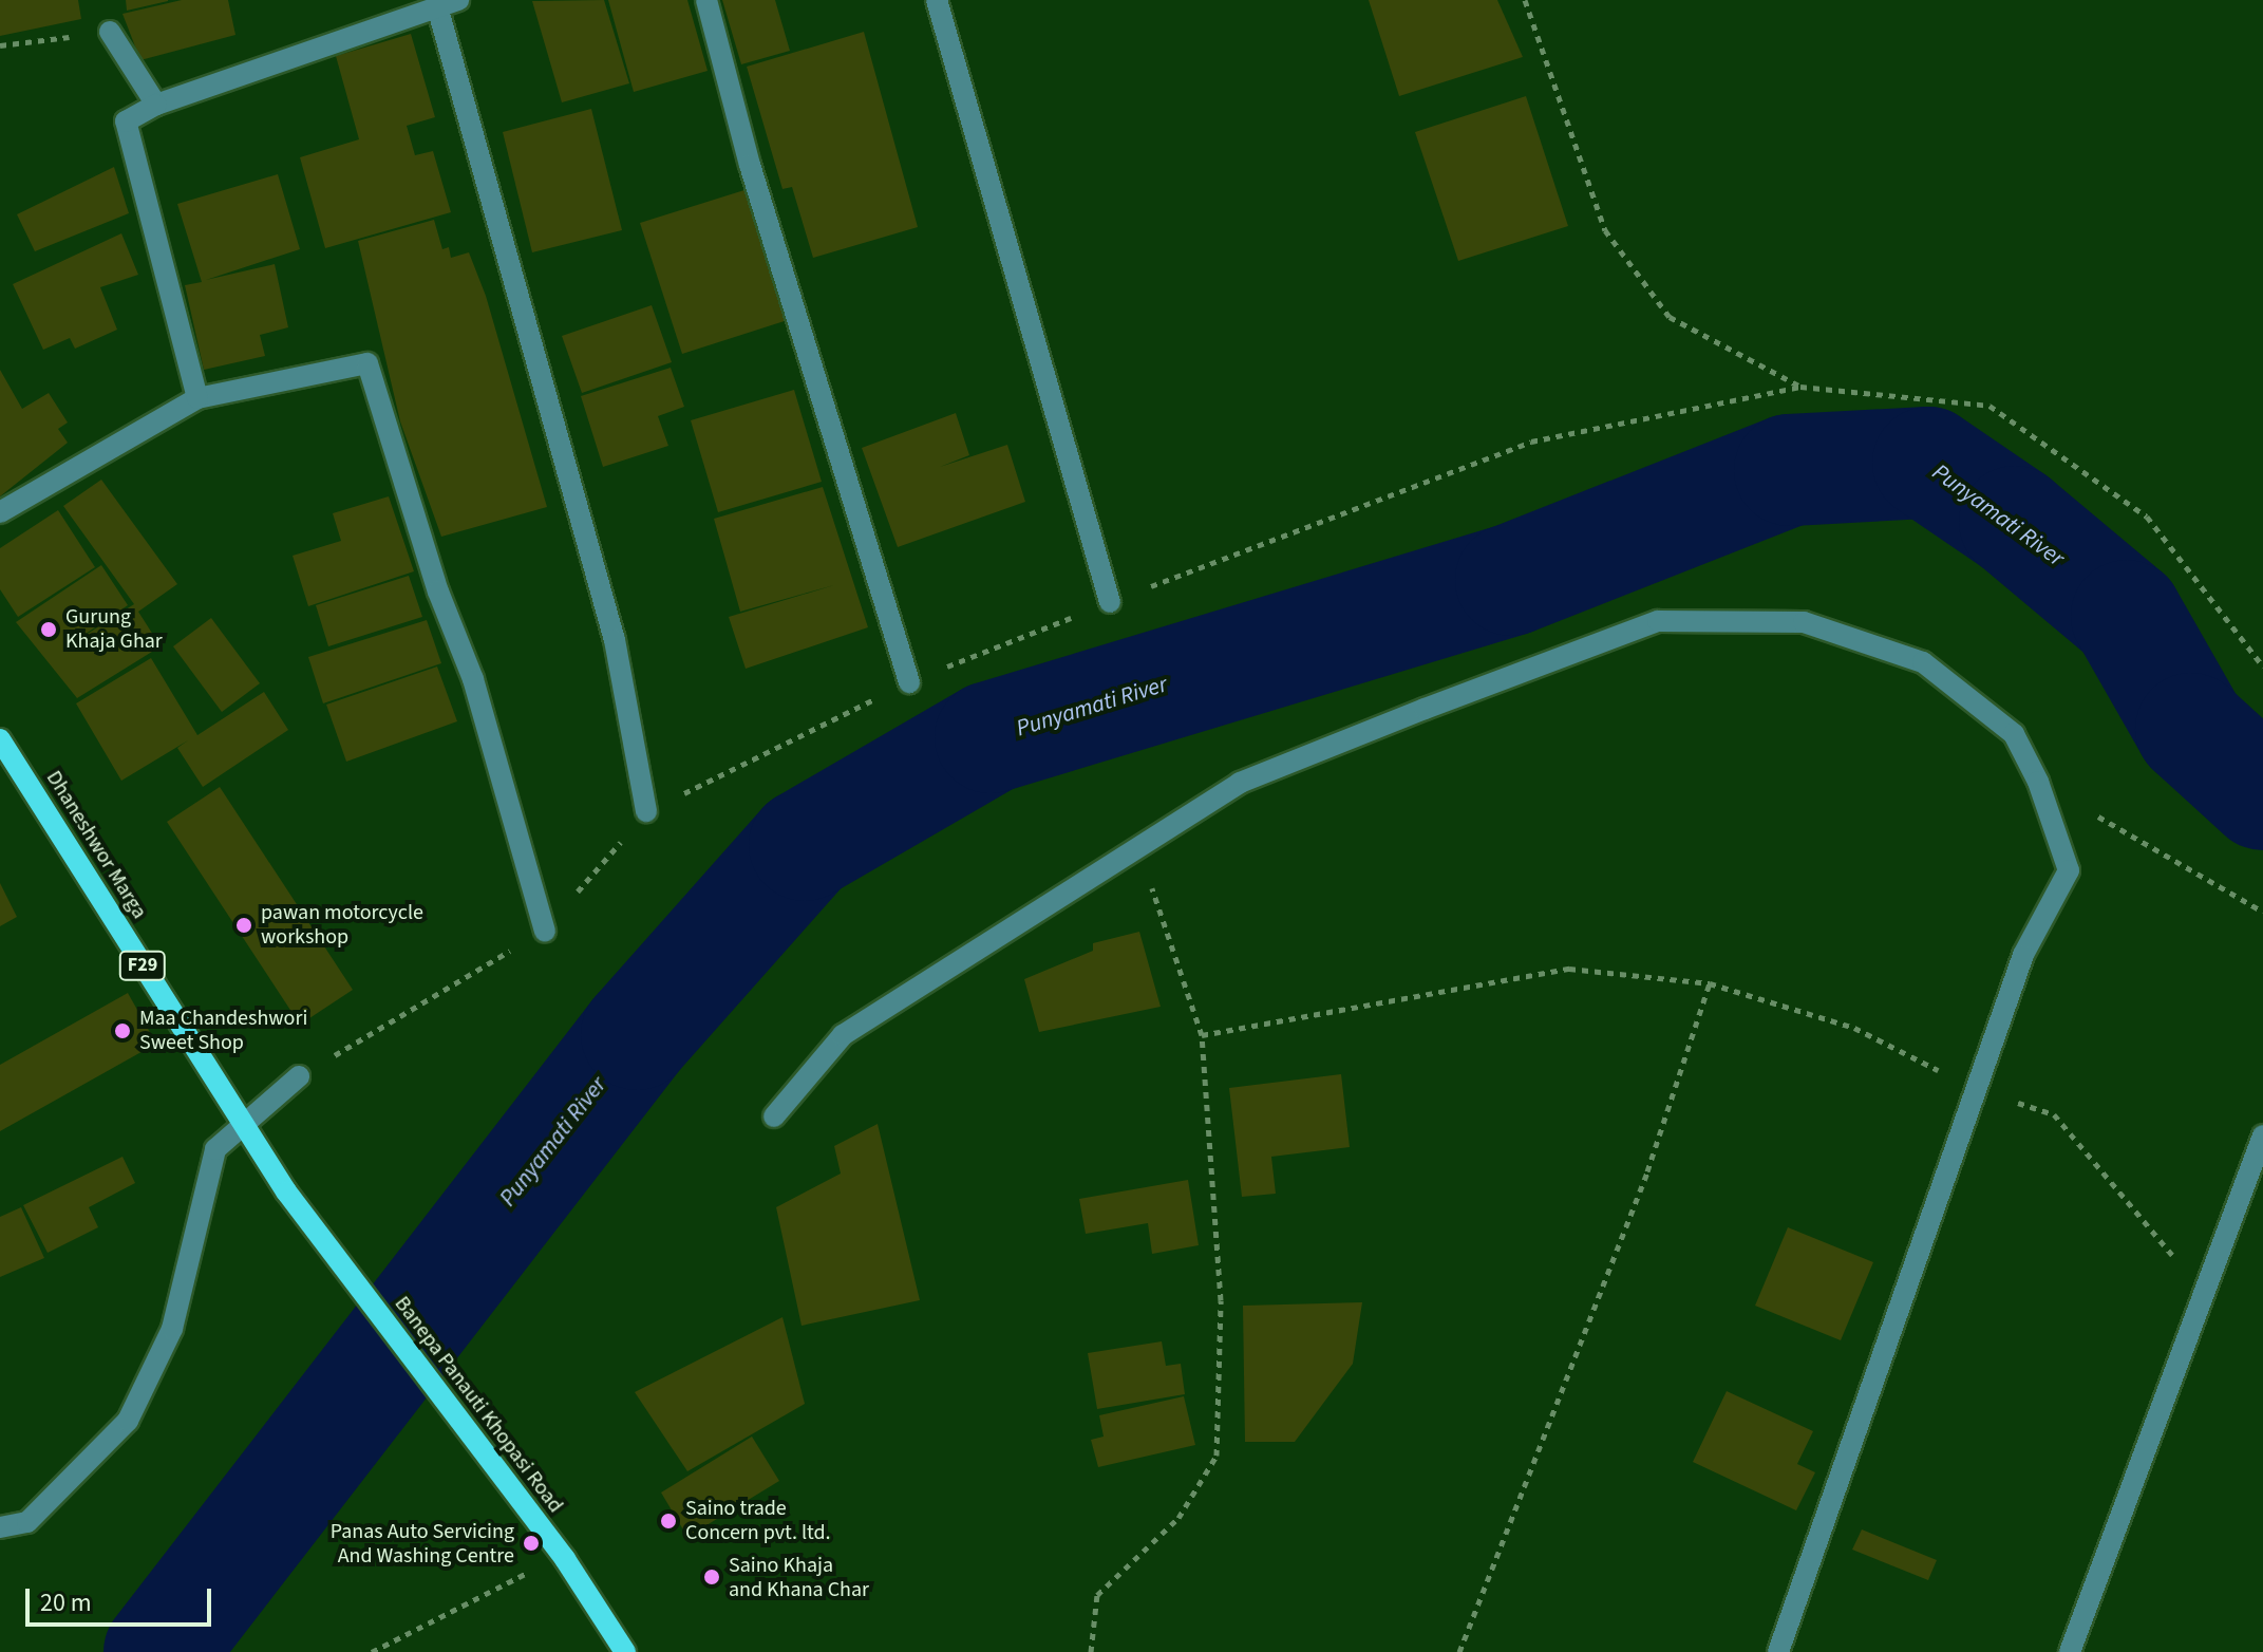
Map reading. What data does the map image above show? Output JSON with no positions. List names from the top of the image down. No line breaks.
{"streets":{"main road":["Dhaneshwor Marga","F29","Banepa Panauti Khopasi Road"]},"crossings":[["Dhaneshwor Marga","Banepa Panauti Khopasi Road"]],"water":["Punyamati River"],"places":["Gurung Khaja Ghar","pawan motorcycle workshop","Maa Chandeshwori Sweet Shop","Saino trade Concern pvt. ltd.","Panas Auto Servicing And Washing Centre","Saino Khaja and Khana Char"],"scale_bar":"20 m"}
